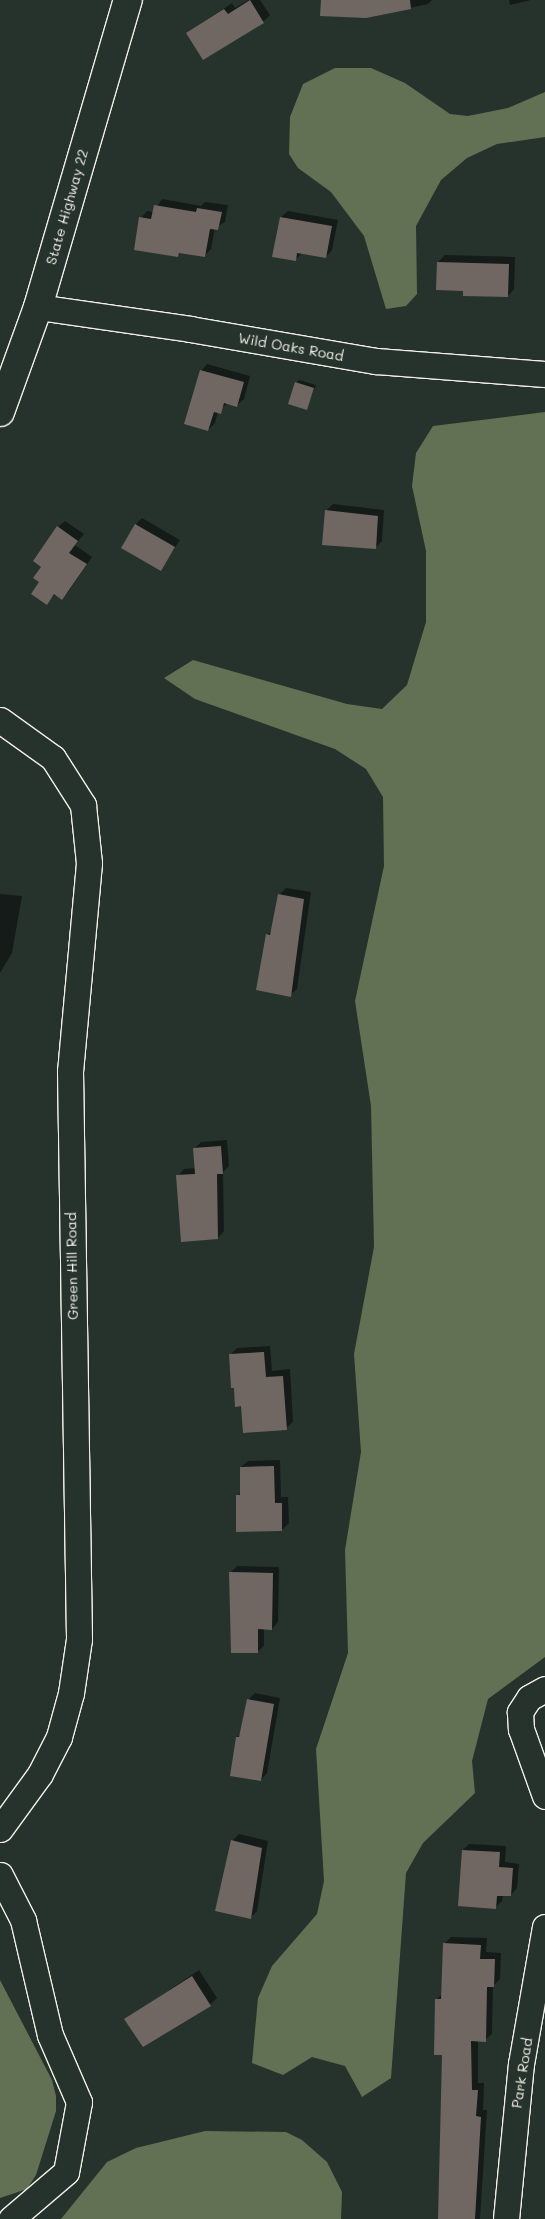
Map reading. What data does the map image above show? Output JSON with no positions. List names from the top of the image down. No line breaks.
{"streets":{"main road":["State Highway 22"],"street":["Wild Oaks Road","Green Hill Road","Park Road"]},"crossings":[["State Highway 22","Wild Oaks Road"]]}
